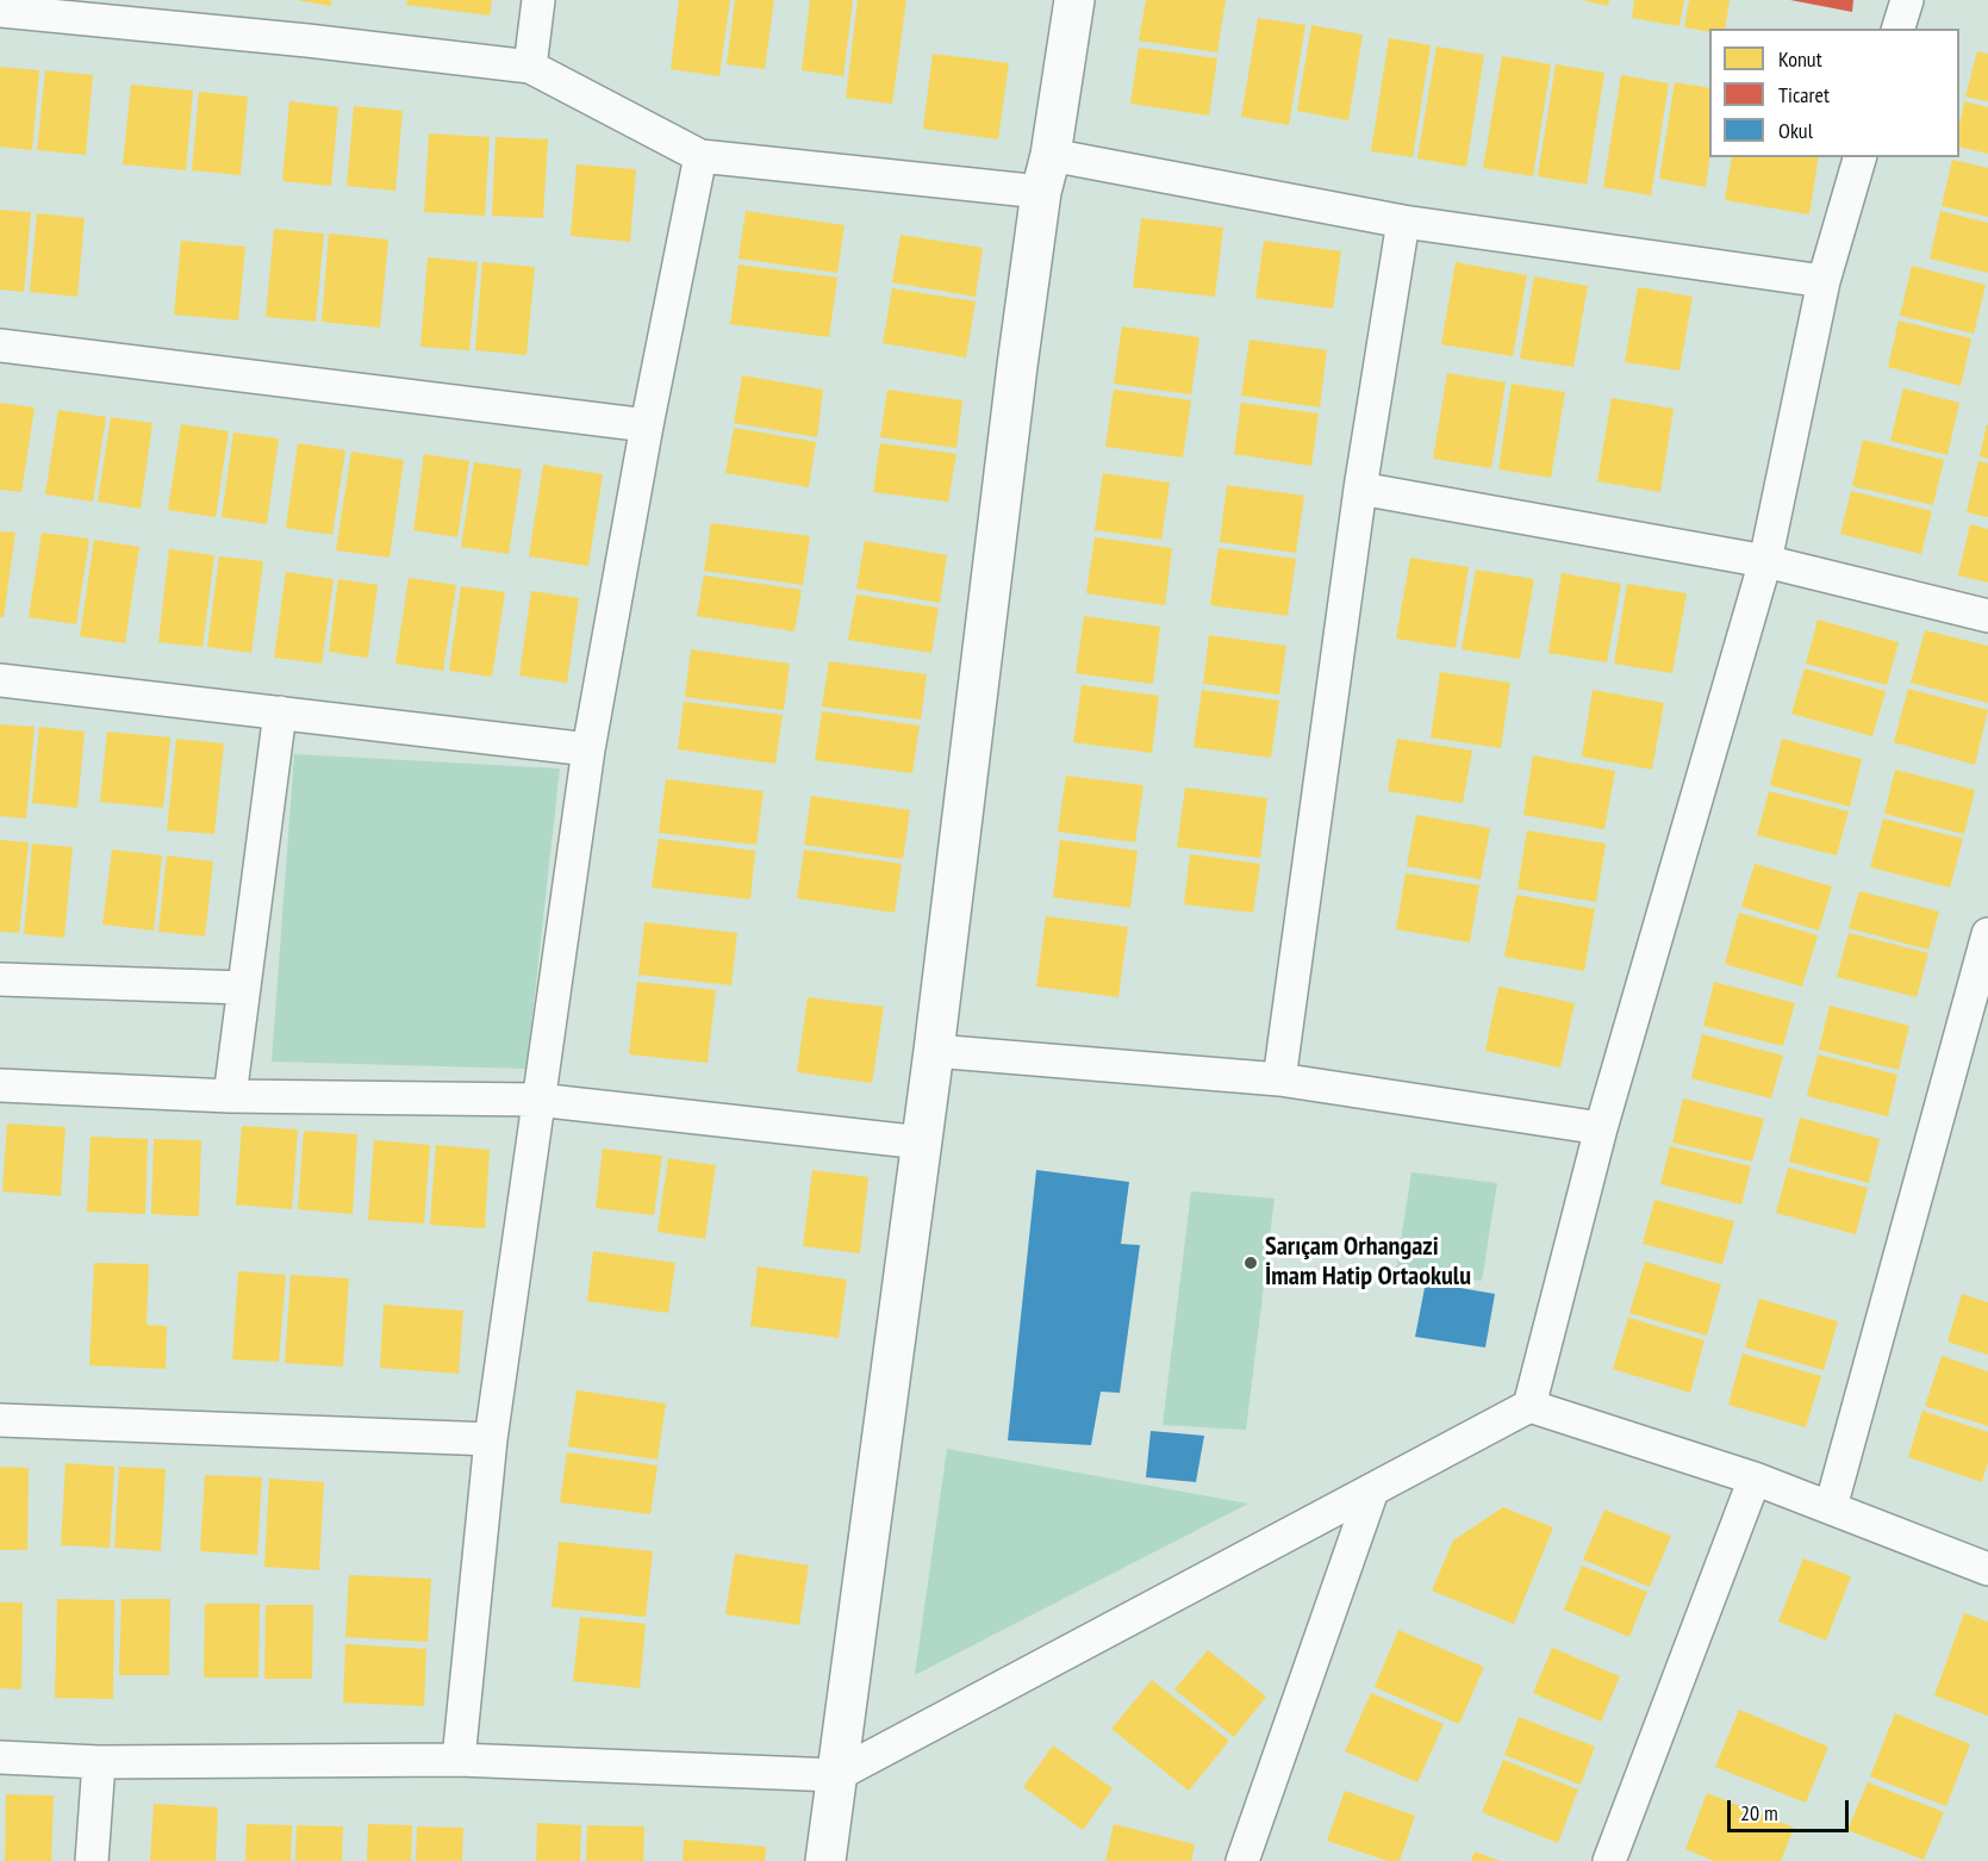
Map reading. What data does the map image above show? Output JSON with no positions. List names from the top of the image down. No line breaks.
{"places":["Sarıçam Orhangazi İmam Hatip Ortaokulu"],"legend":["Konut","Ticaret","Okul"],"scale_bar":"20 m"}
